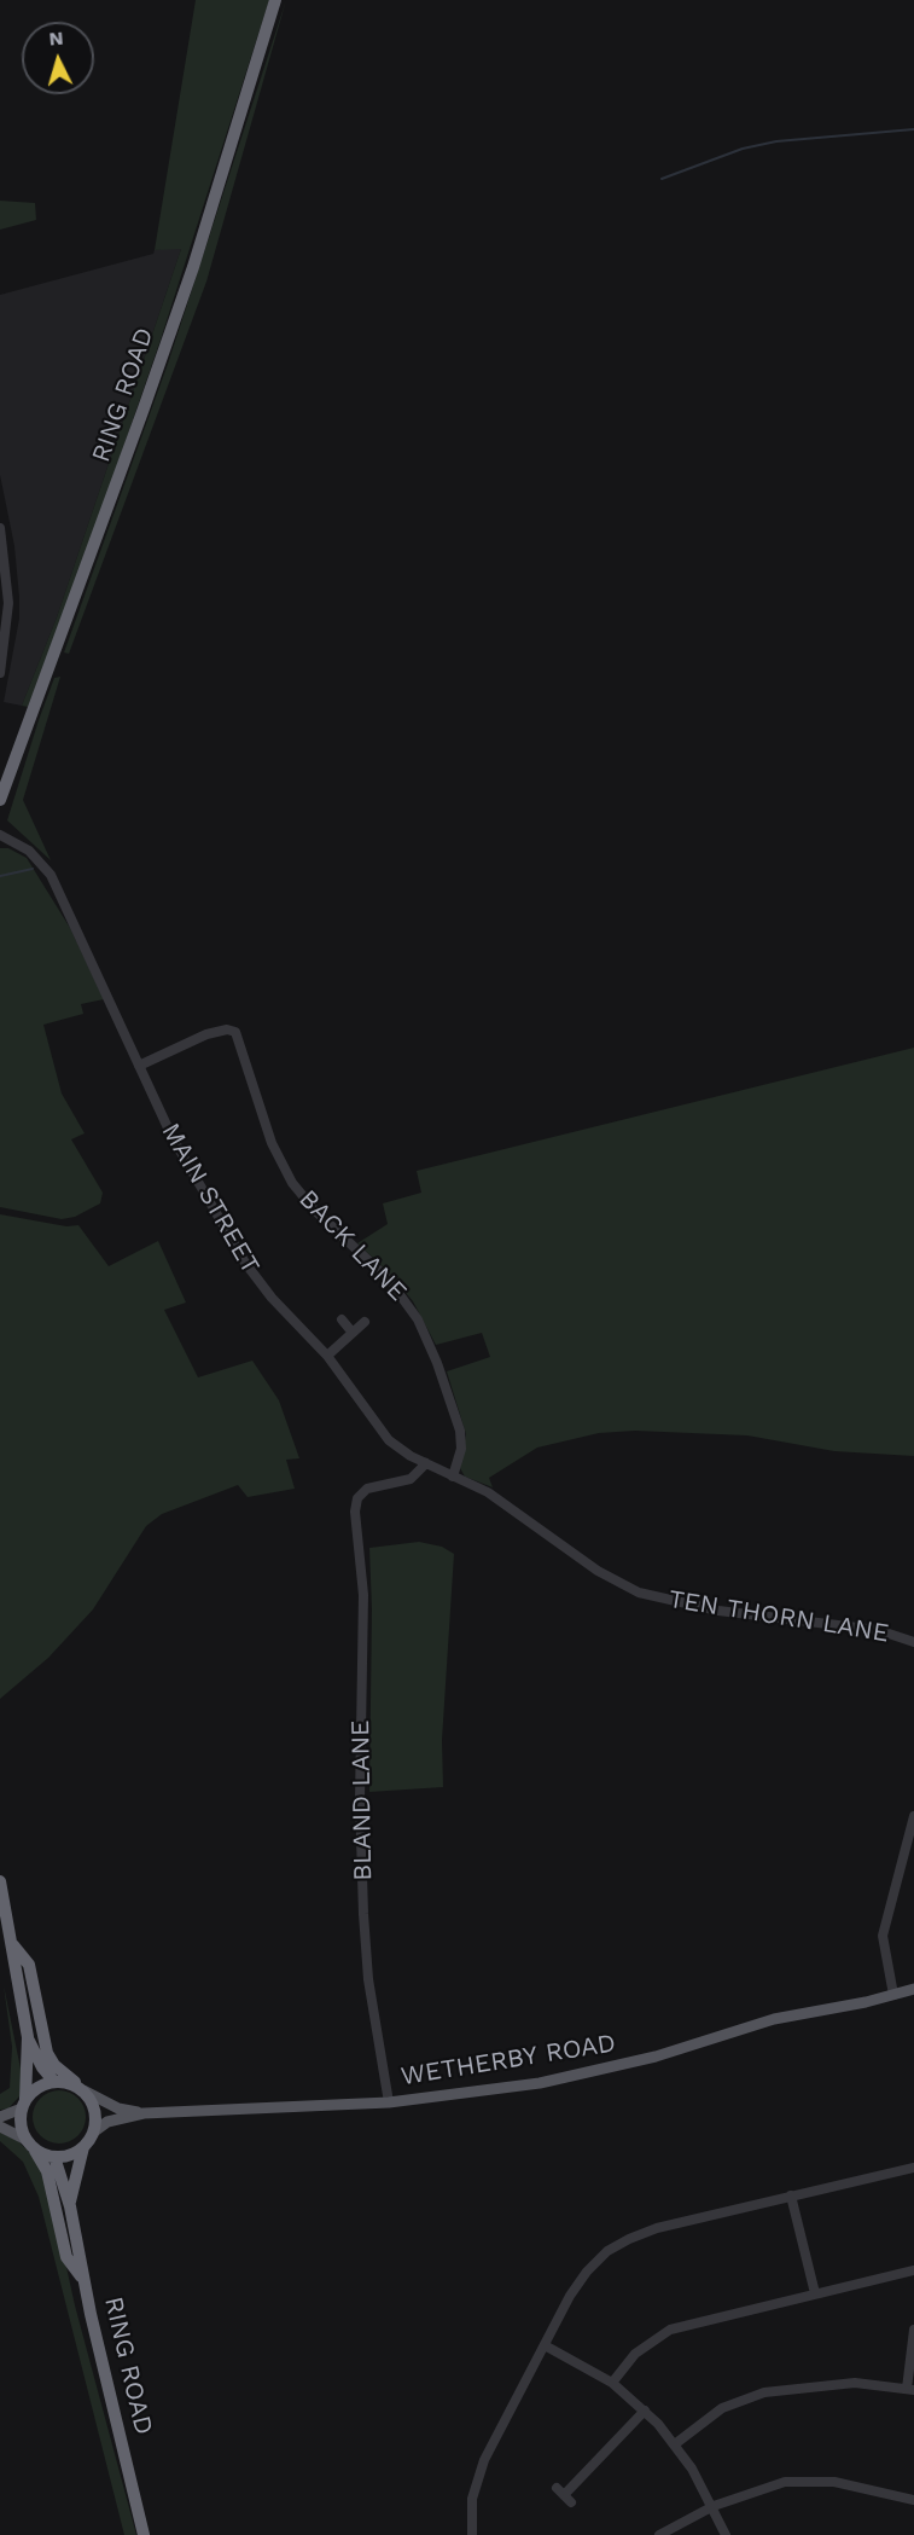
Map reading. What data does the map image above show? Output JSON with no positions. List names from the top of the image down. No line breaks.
{"streets":{"highway":["RING ROAD"],"main road":["WETHERBY ROAD"],"street":["MAIN STREET","BACK LANE","TEN THORN LANE","BLAND LANE"]},"crossings":[["RING ROAD","WETHERBY ROAD"],["MAIN STREET","BACK LANE"],["MAIN STREET","TEN THORN LANE"],["MAIN STREET","BLAND LANE"],["BLAND LANE","WETHERBY ROAD"]],"north":"top"}
